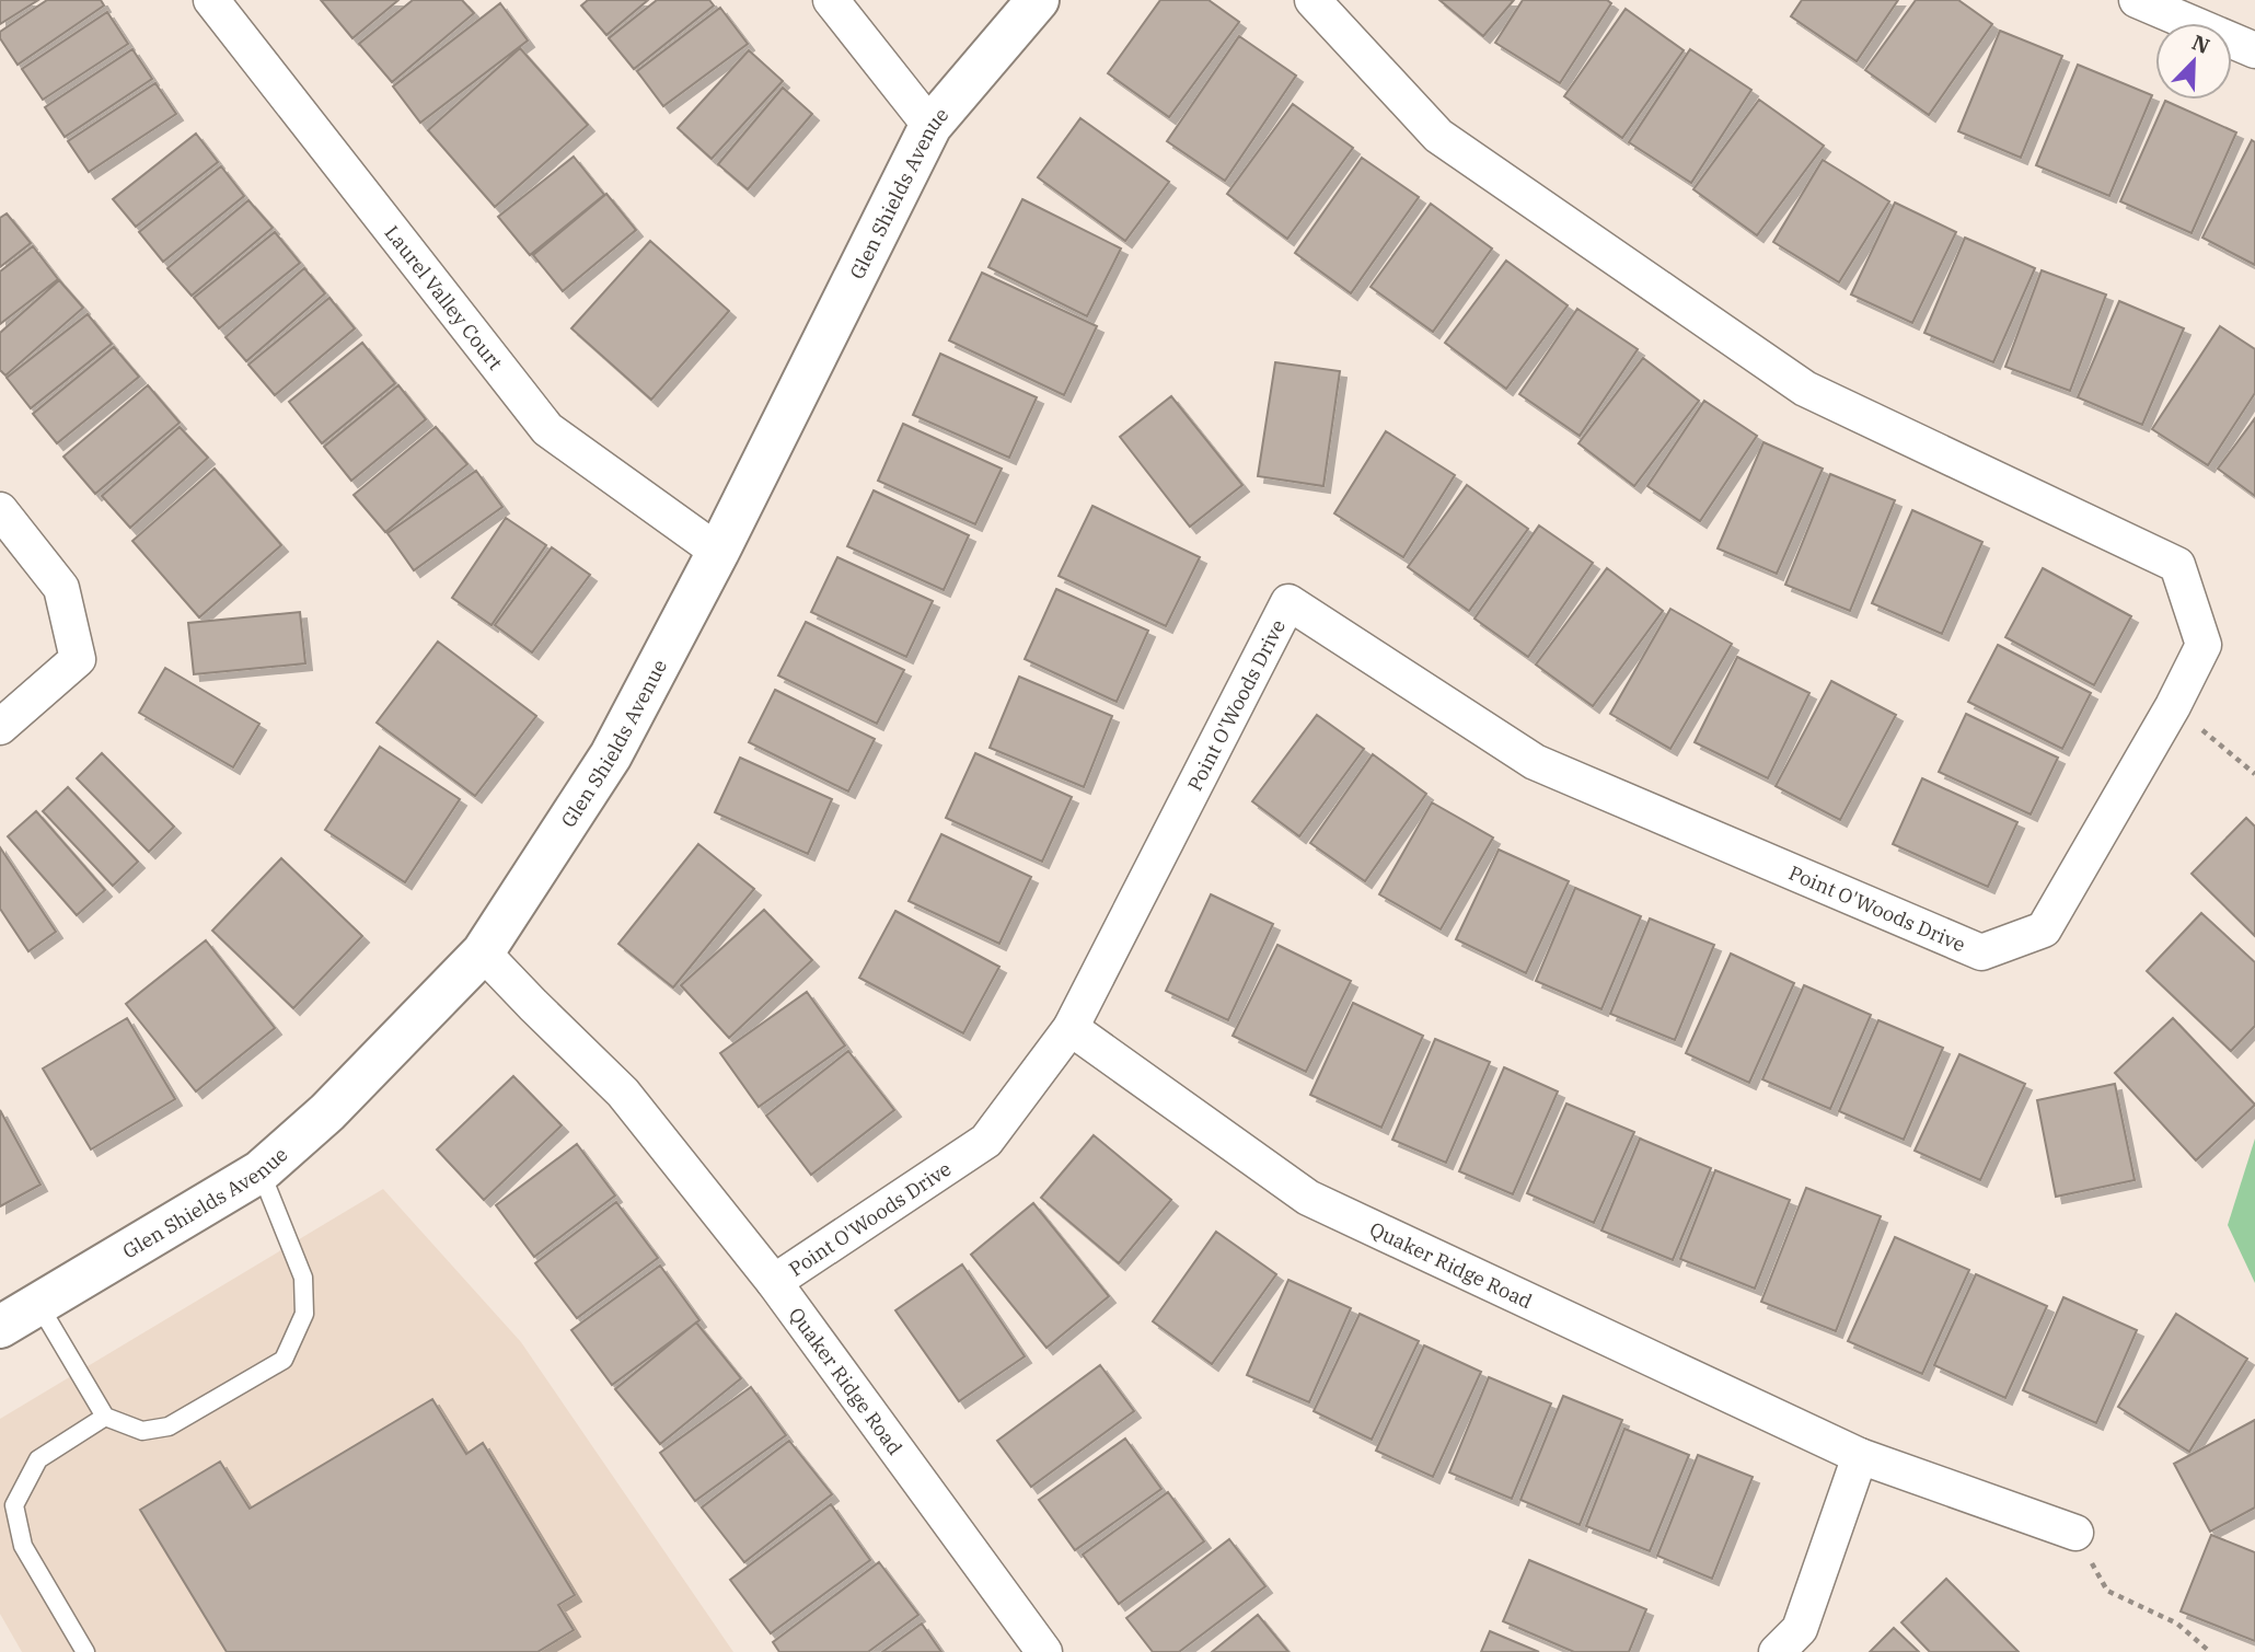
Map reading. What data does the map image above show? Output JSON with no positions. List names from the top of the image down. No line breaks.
{"streets":{"street":["Glen Shields Avenue","Laurel Valley Court","Point O'Woods Drive","Quaker Ridge Road"]},"crossings":[["Glen Shields Avenue","Laurel Valley Court"],["Glen Shields Avenue","Quaker Ridge Road"],["Point O'Woods Drive","Quaker Ridge Road"]],"north":"top right"}
